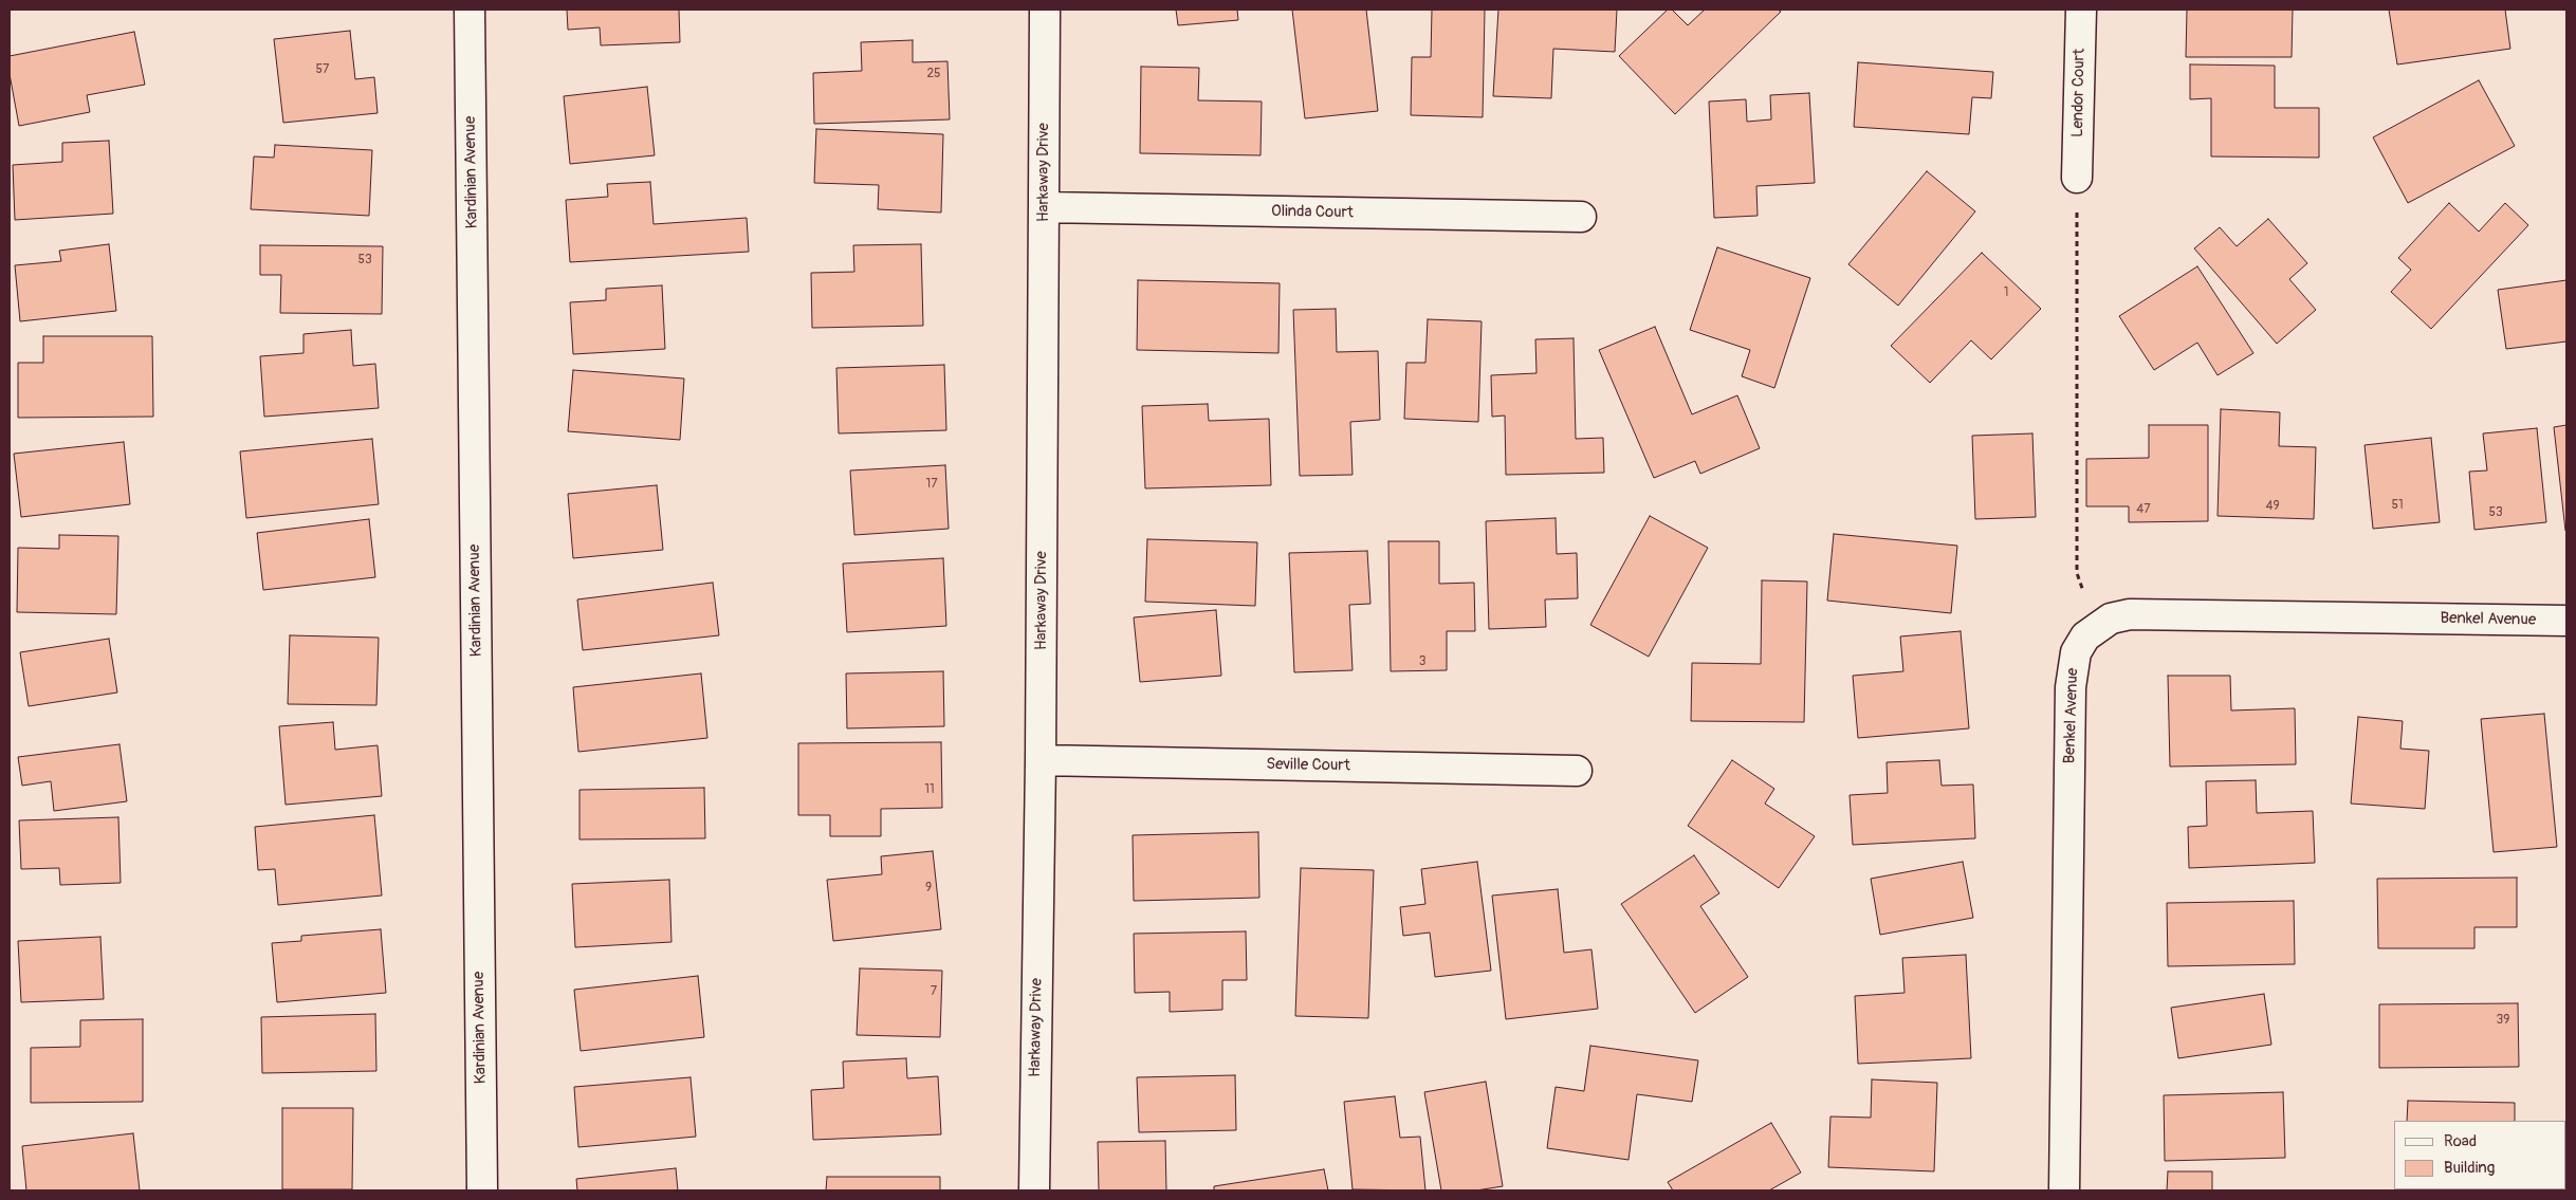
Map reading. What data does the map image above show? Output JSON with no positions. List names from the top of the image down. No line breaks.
{"streets":{"street":["Lendor Court","Kardinian Avenue","Harkaway Drive","Olinda Court","Benkel Avenue","Seville Court"]},"crossings":[["Harkaway Drive","Olinda Court"],["Harkaway Drive","Seville Court"]],"house_numbers":["57","25","53","1","17","51","49","47","53","3","11","9","7","39"],"legend":["Road","Building"]}
